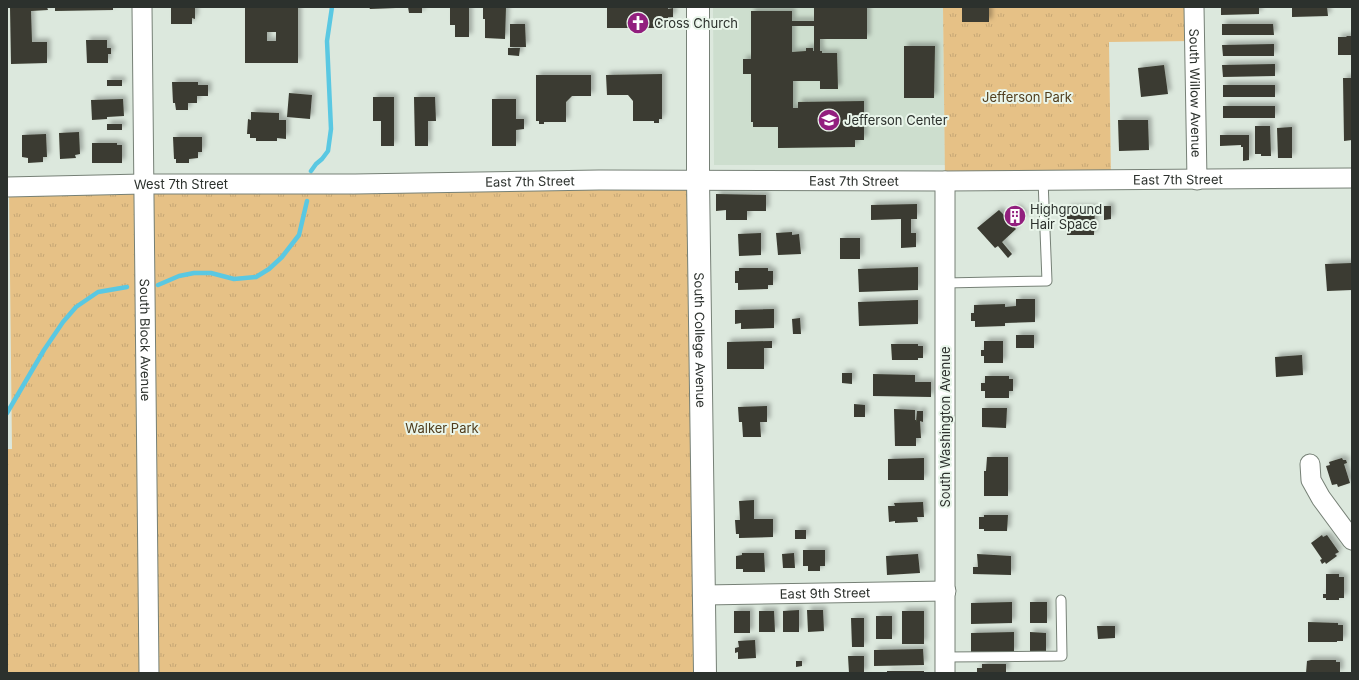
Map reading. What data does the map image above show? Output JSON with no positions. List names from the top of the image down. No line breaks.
{"streets":{"street":["South Willow Avenue","East 7th Street","West 7th Street","South Block Avenue","South College Avenue","South Washington Avenue","East 9th Street"]},"crossings":[["South Willow Avenue","East 7th Street"],["East 7th Street","West 7th Street"],["East 7th Street","South College Avenue"],["East 7th Street","South Washington Avenue"],["West 7th Street","South Block Avenue"],["South College Avenue","East 9th Street"],["South Washington Avenue","East 9th Street"]],"parks":["Jefferson Park","Walker Park"],"places":{"church":["Cross Church"],"school or university":["Jefferson Center"],"building":["Highground Hair Space"]}}
